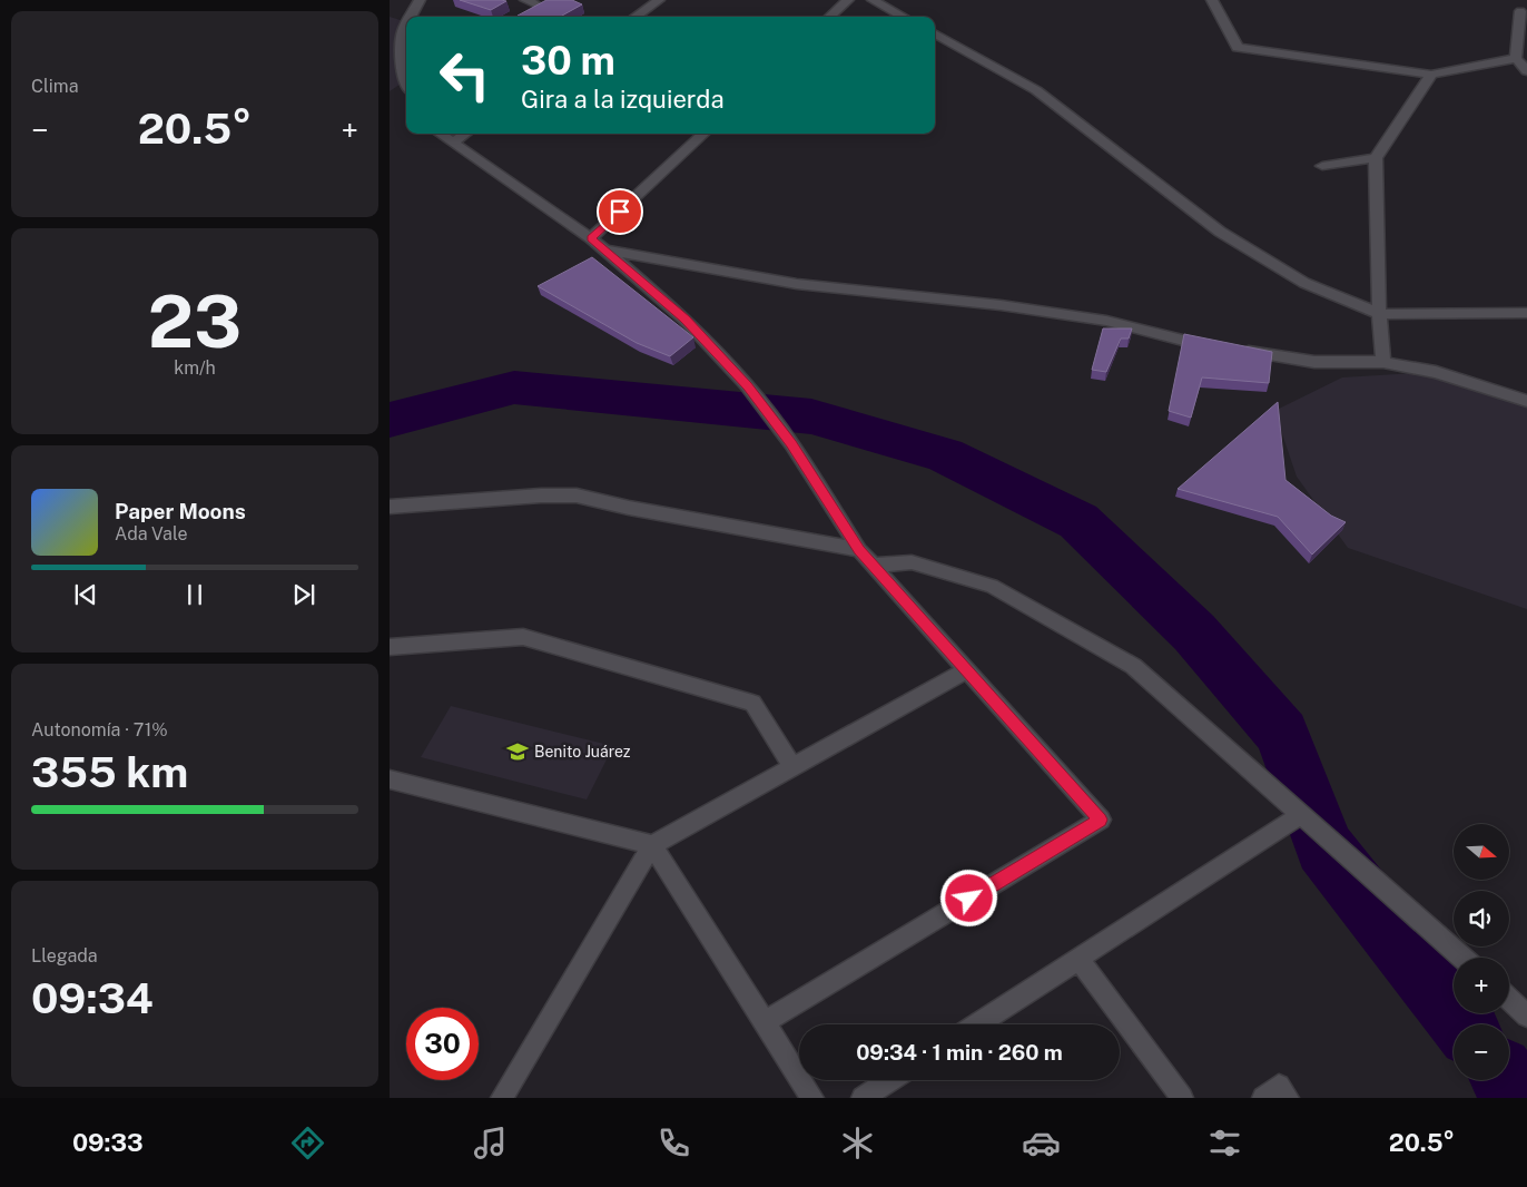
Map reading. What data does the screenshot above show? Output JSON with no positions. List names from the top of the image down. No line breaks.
{"places":{"school or university":["Benito Juárez"]},"north":"right","page":{"tile":["Clima",["23","km/h"],["Autonomía · 71%","355 km"],["Llegada","09:34"]],"turn":["30 m","Gira a la izquierda"],"heat":["−","20.5°","+"],"song":["Paper Moons","Ada Vale"],"map_buttons":["+","−"],"limit":"30","trip":"09:34 · 1 min · 260 m","tabs":["09:33","20.5°"]}}
